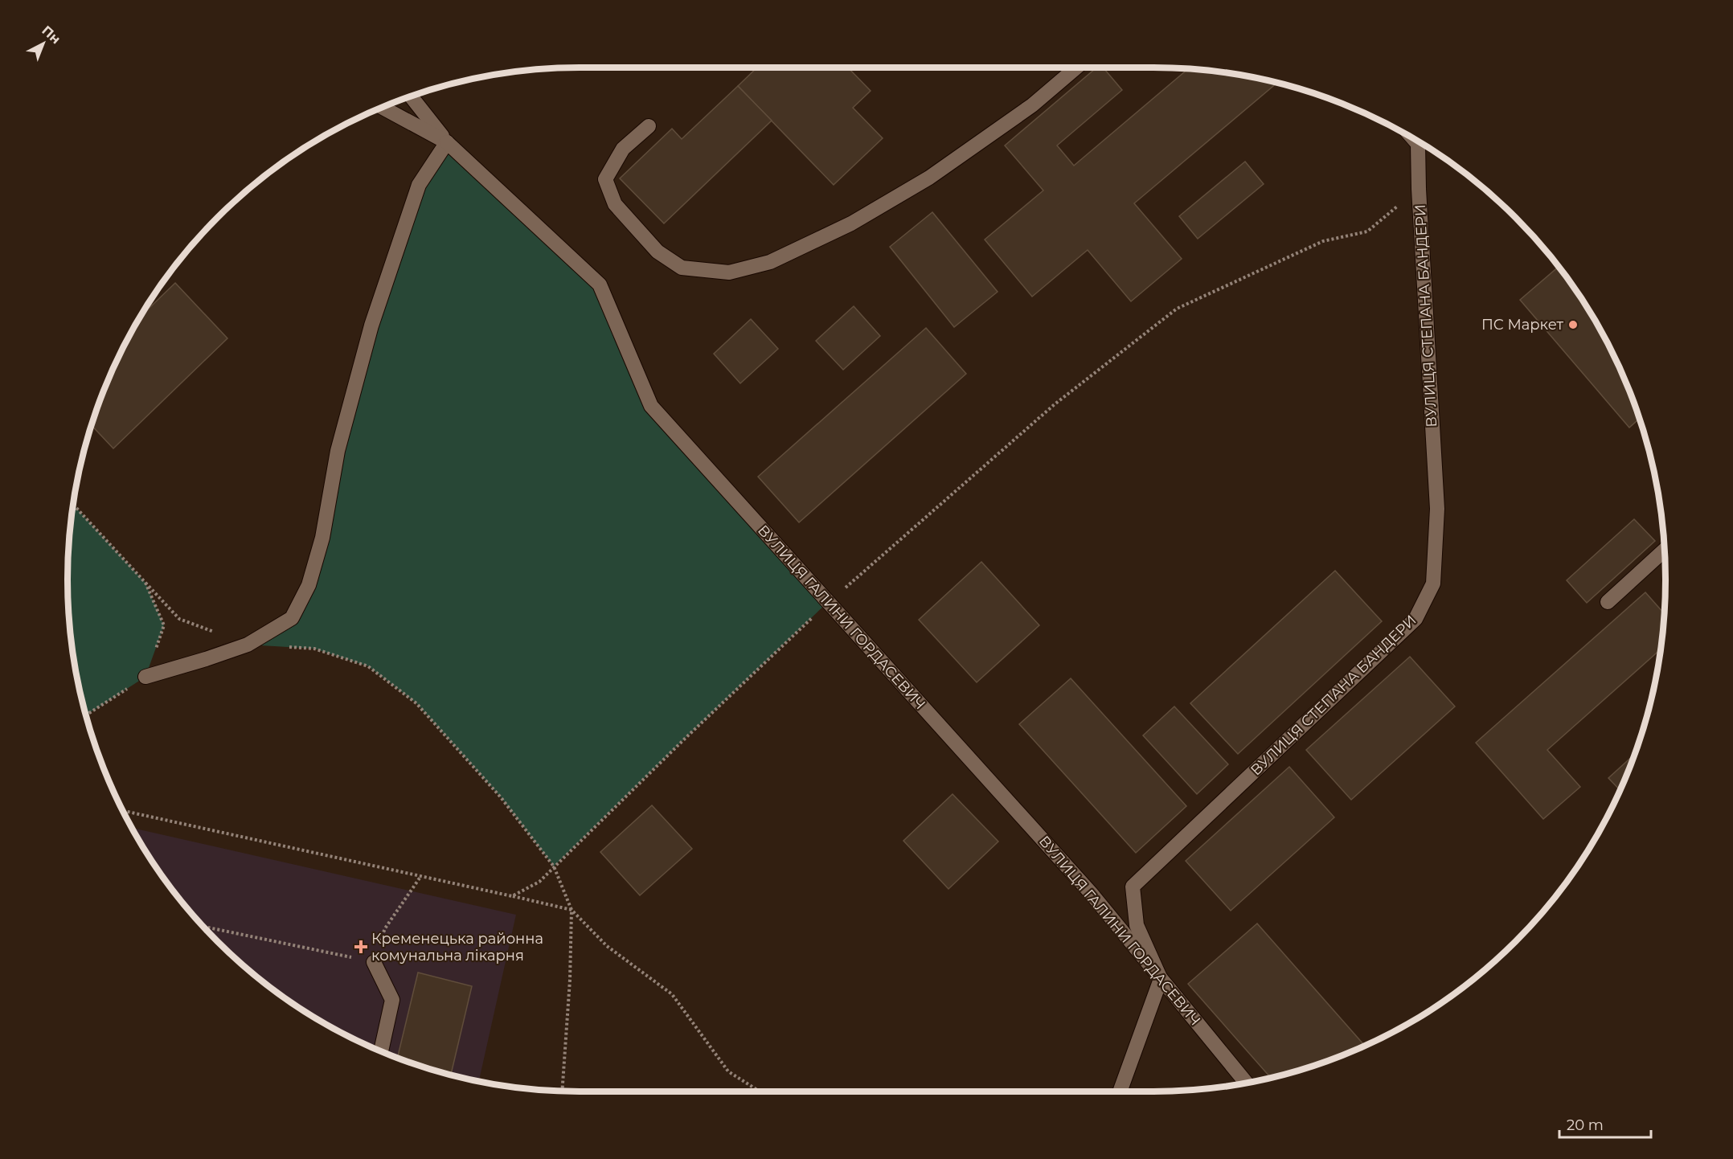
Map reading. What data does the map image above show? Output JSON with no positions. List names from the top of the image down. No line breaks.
{"streets":{"street":["ВУЛИЦЯ СТЕПАНА БАНДЕРИ","ВУЛИЦЯ ГАЛИНИ ГОРДАСЕВИЧ"]},"crossings":[["ВУЛИЦЯ СТЕПАНА БАНДЕРИ","ВУЛИЦЯ ГАЛИНИ ГОРДАСЕВИЧ"]],"places":{"other":["ПС Маркет"],"health":["Кременецька районна комунальна лікарня"]},"scale_bar":"20 m","north":"top right"}
